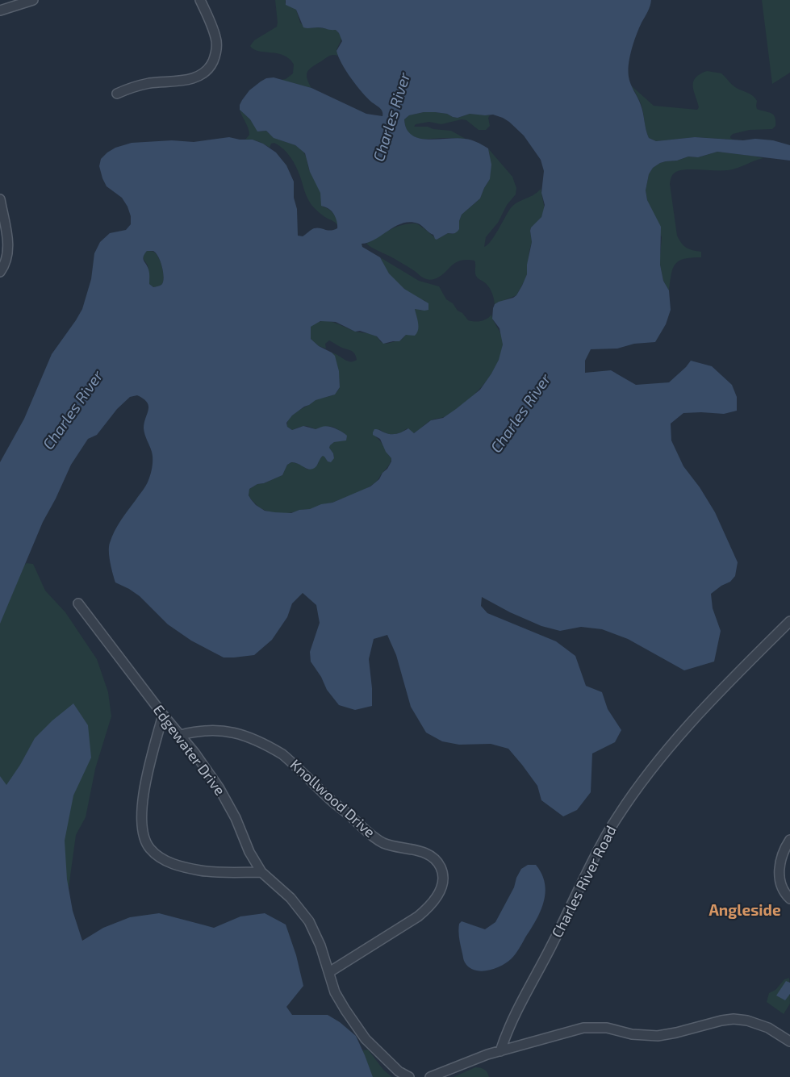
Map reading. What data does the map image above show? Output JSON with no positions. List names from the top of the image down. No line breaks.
{"streets":{"street":["Edgewater Drive","Knollwood Drive","Charles River Road"]},"crossings":[["Edgewater Drive","Knollwood Drive"]],"districts":["Angleside"],"water":["Charles River"]}
